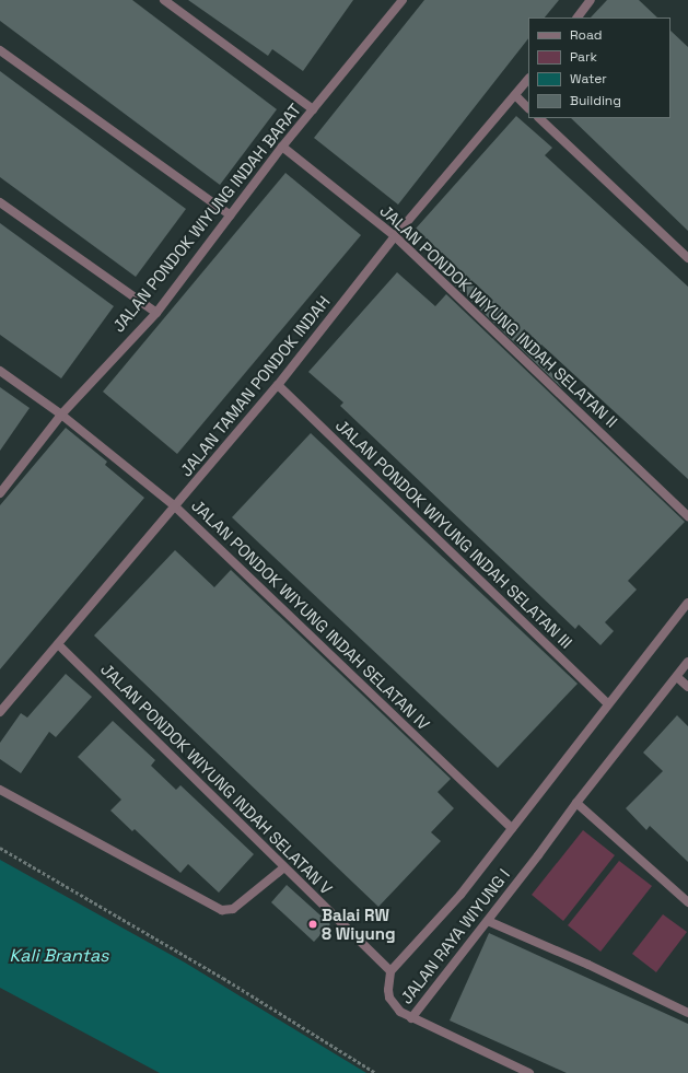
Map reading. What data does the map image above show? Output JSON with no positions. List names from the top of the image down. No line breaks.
{"streets":{"street":["JALAN PONDOK WIYUNG INDAH BARAT","JALAN PONDOK WIYUNG INDAH SELATAN II","JALAN TAMAN PONDOK INDAH","JALAN PONDOK WIYUNG INDAH SELATAN III","JALAN PONDOK WIYUNG INDAH SELATAN IV","JALAN PONDOK WIYUNG INDAH SELATAN V","JALAN RAYA WIYUNG I"]},"crossings":[["JALAN PONDOK WIYUNG INDAH BARAT","JALAN PONDOK WIYUNG INDAH SELATAN II"],["JALAN PONDOK WIYUNG INDAH BARAT","JALAN PONDOK WIYUNG INDAH SELATAN IV"],["JALAN PONDOK WIYUNG INDAH SELATAN II","JALAN TAMAN PONDOK INDAH"],["JALAN TAMAN PONDOK INDAH","JALAN PONDOK WIYUNG INDAH SELATAN III"],["JALAN TAMAN PONDOK INDAH","JALAN PONDOK WIYUNG INDAH SELATAN IV"],["JALAN TAMAN PONDOK INDAH","JALAN PONDOK WIYUNG INDAH SELATAN V"],["JALAN PONDOK WIYUNG INDAH SELATAN III","JALAN RAYA WIYUNG I"],["JALAN PONDOK WIYUNG INDAH SELATAN IV","JALAN RAYA WIYUNG I"],["JALAN PONDOK WIYUNG INDAH SELATAN V","JALAN RAYA WIYUNG I"]],"water":["Kali Brantas"],"places":["Balai RW 8 Wiyung"],"legend":["Road","Park","Water","Building"]}
